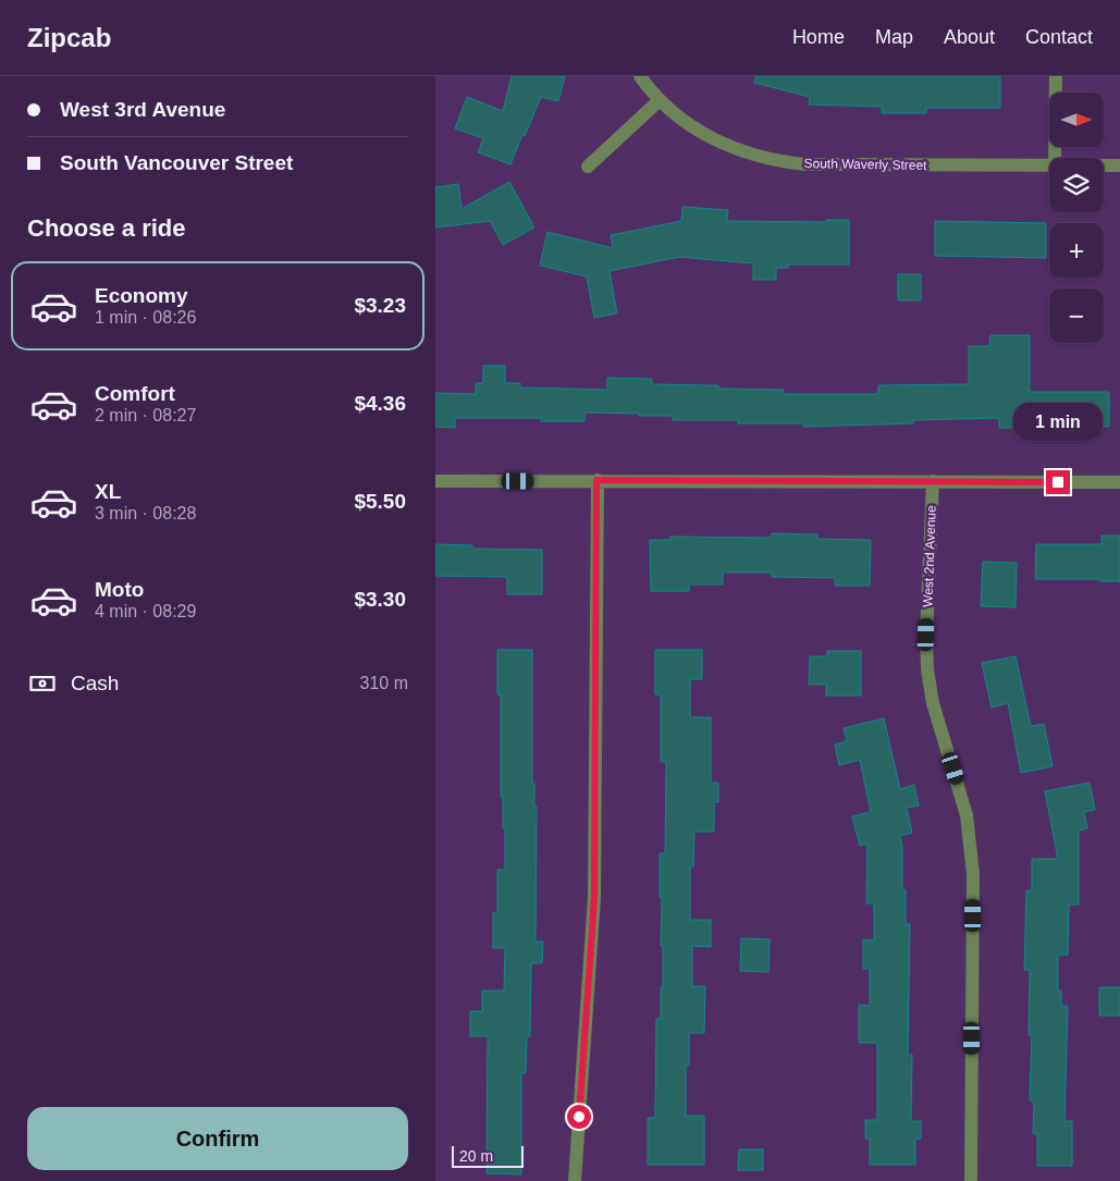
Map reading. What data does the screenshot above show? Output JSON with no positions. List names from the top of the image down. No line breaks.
{"streets":{"street":["South Waverly Street","West 2nd Avenue"]},"scale_bar":"20 m","north":"right","page":{"header":"Zipcab","nav":["Home","Map","About","Contact"],"banner":["West 3rd Avenue","South Vancouver Street"],"map_buttons":["+","−"],"heading":"Choose a ride","list":[{"name":"Economy","note":"1 min · 08:26","value":"$3.23"},{"name":"Comfort","note":"2 min · 08:27","value":"$4.36"},{"name":"XL","note":"3 min · 08:28","value":"$5.50"},{"name":"Moto","note":"4 min · 08:29","value":"$3.30"}],"bubble":"1 min","pay":["Cash","310 m"],"buttons":"Confirm","scale":"20 m"}}
